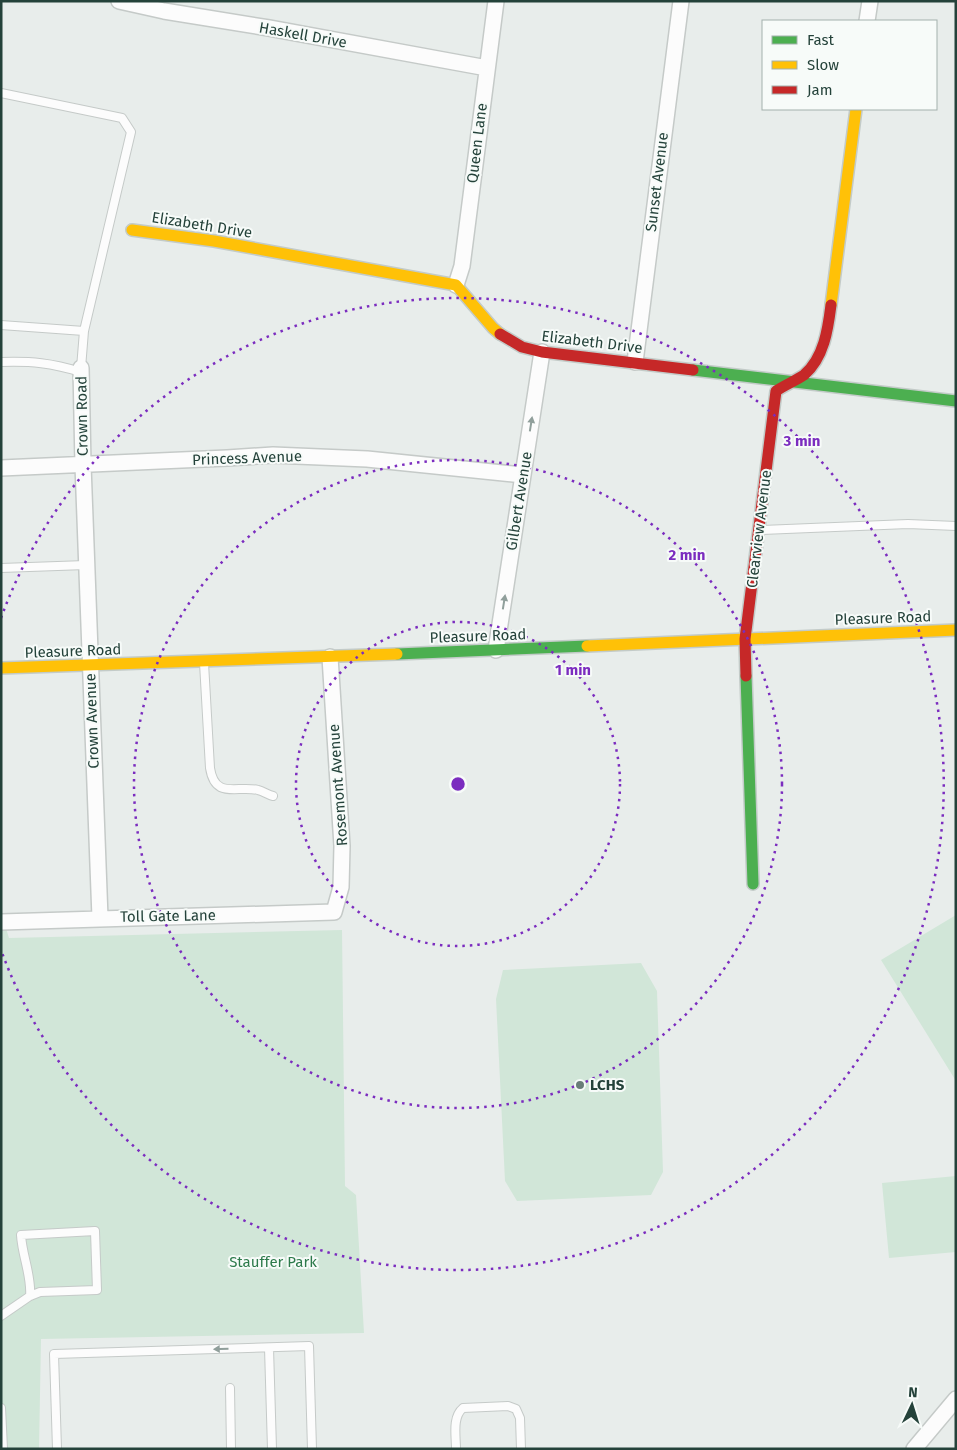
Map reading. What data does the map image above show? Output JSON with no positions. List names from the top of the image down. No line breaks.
{"streets":{"street":["Haskell Drive","Queen Lane","Sunset Avenue","Elizabeth Drive","Crown Road","Princess Avenue","Gilbert Avenue","Clearview Avenue","Pleasure Road","Crown Avenue","Rosemont Avenue","Toll Gate Lane"]},"crossings":[["Haskell Drive","Queen Lane"],["Queen Lane","Elizabeth Drive"],["Sunset Avenue","Elizabeth Drive"],["Elizabeth Drive","Gilbert Avenue"],["Elizabeth Drive","Clearview Avenue"],["Crown Road","Princess Avenue"],["Crown Road","Crown Avenue"],["Princess Avenue","Gilbert Avenue"],["Princess Avenue","Crown Avenue"],["Gilbert Avenue","Pleasure Road"],["Clearview Avenue","Pleasure Road"],["Pleasure Road","Crown Avenue"],["Pleasure Road","Rosemont Avenue"],["Crown Avenue","Toll Gate Lane"],["Rosemont Avenue","Toll Gate Lane"]],"one_way":["Gilbert Avenue"],"parks":["Stauffer Park"],"places":["LCHS"],"legend":["Fast","Slow","Jam"],"north":"top","rings":["3 min","2 min","1 min"]}
